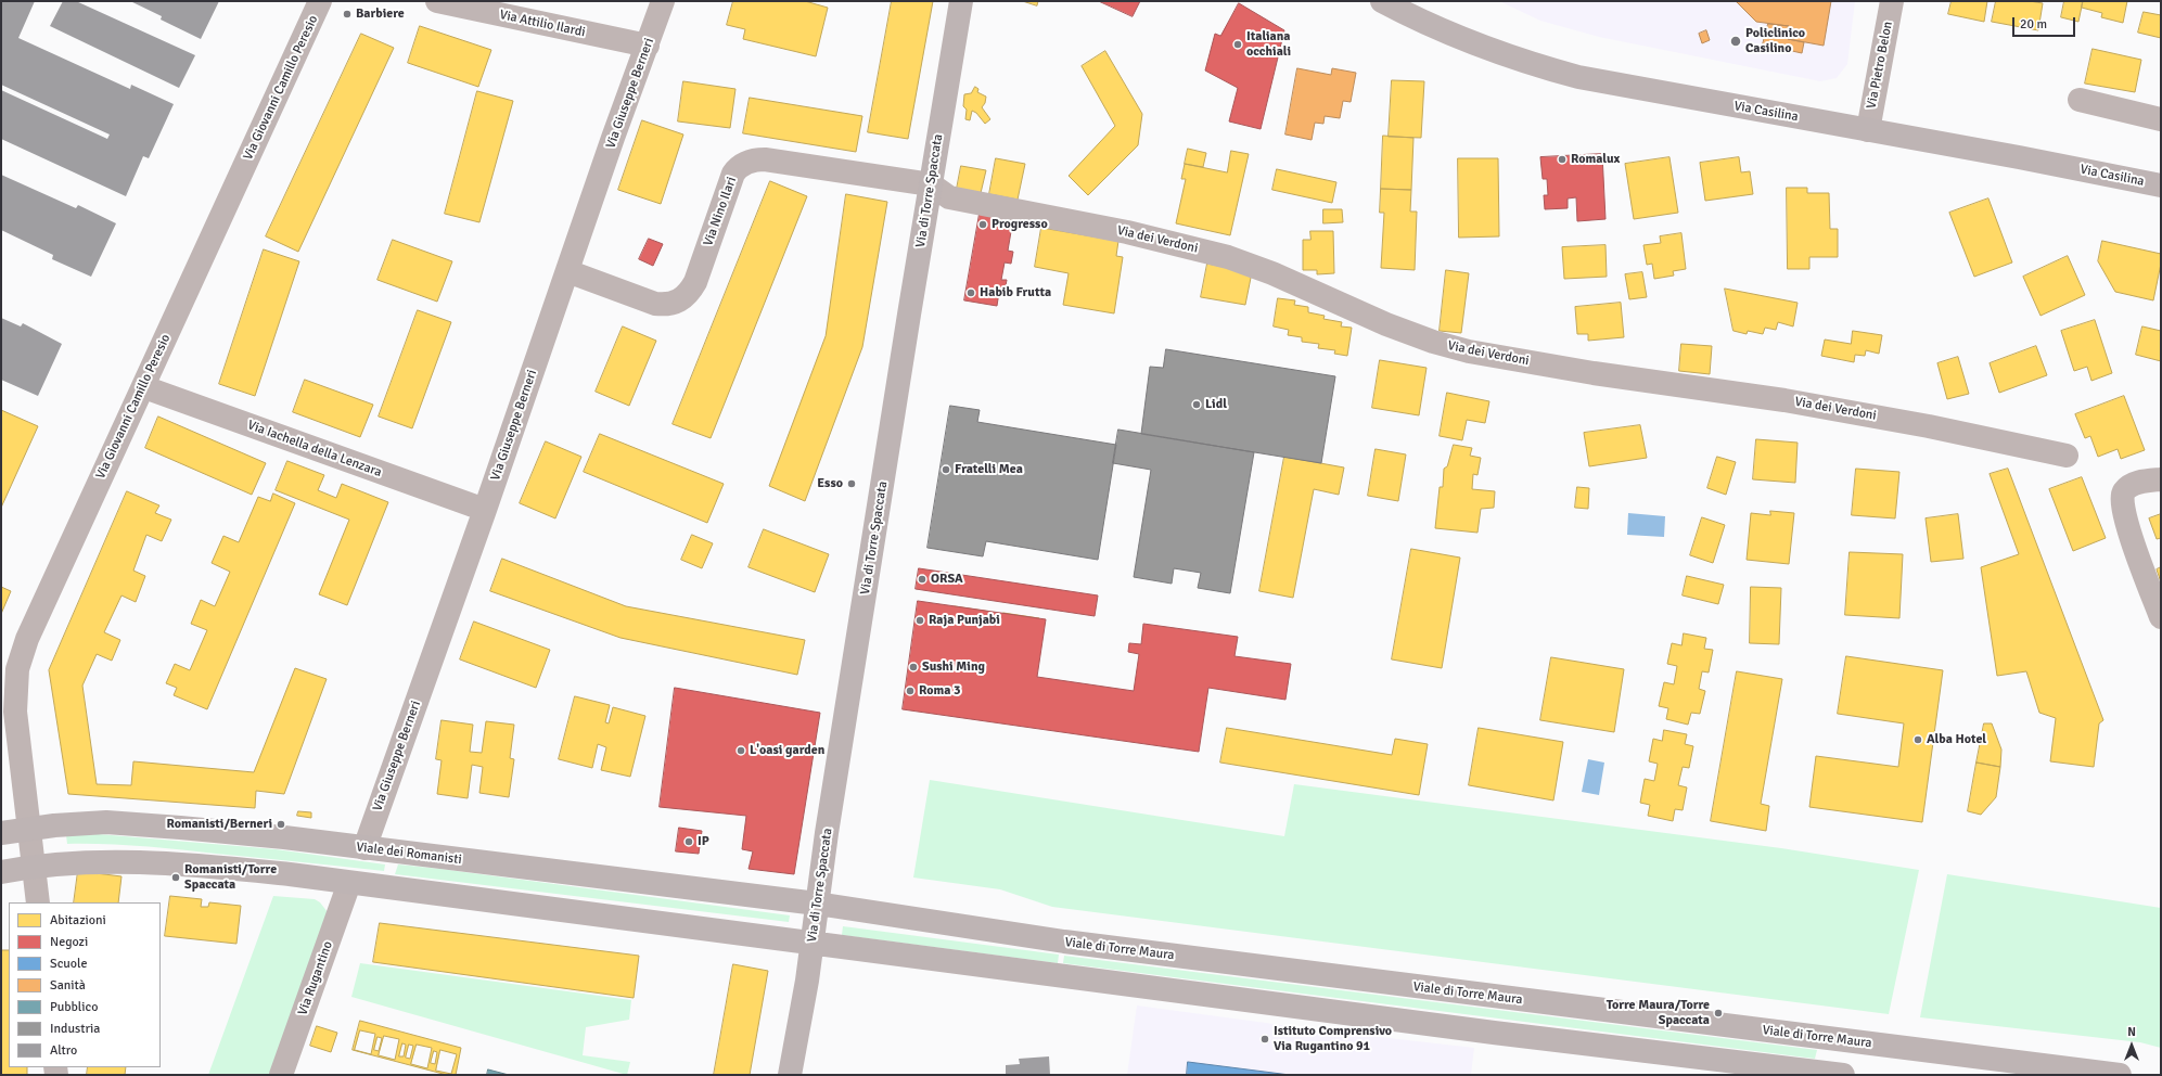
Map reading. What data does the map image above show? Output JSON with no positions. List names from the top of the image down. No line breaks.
{"streets":{"street":["Via Attilio Ilardi","Via Pietro Belon","Via Giovanni Camillo Peresio","Via Giuseppe Berneri","Via Casilina","Via di Torre Spaccata","Via Nino Ilari","Via dei Verdoni","Via Iachella della Lenzara","Viale dei Romanisti","Viale di Torre Maura","Via Rugantino"]},"crossings":[["Via Attilio Ilardi","Via Giuseppe Berneri"],["Via Pietro Belon","Via Casilina"],["Via Giovanni Camillo Peresio","Via Iachella della Lenzara"],["Via Giovanni Camillo Peresio","Viale dei Romanisti"],["Via Giuseppe Berneri","Via Nino Ilari"],["Via Giuseppe Berneri","Via Iachella della Lenzara"],["Via Giuseppe Berneri","Viale dei Romanisti"],["Via di Torre Spaccata","Via Nino Ilari"],["Via di Torre Spaccata","Via dei Verdoni"],["Via di Torre Spaccata","Viale dei Romanisti"],["Via di Torre Spaccata","Viale di Torre Maura"],["Via Nino Ilari","Via dei Verdoni"],["Viale dei Romanisti","Viale di Torre Maura"]],"places":["Barbiere","Policlinico Casilino","Italiana occhiali","Romalux","Progresso","Habib Frutta","Lidl","Fratelli Mea","Esso","ORSA","Raja Punjabi","Sushi Ming","Roma 3","Alba Hotel","L'oasi garden","Romanisti/Berneri","IP","Romanisti/Torre Spaccata","Torre Maura/Torre Spaccata","Istituto Comprensivo Via Rugantino 91"],"legend":["Abitazioni","Negozi","Scuole","Sanità","Pubblico","Industria","Altro"],"scale_bar":"20 m","north":"top"}
